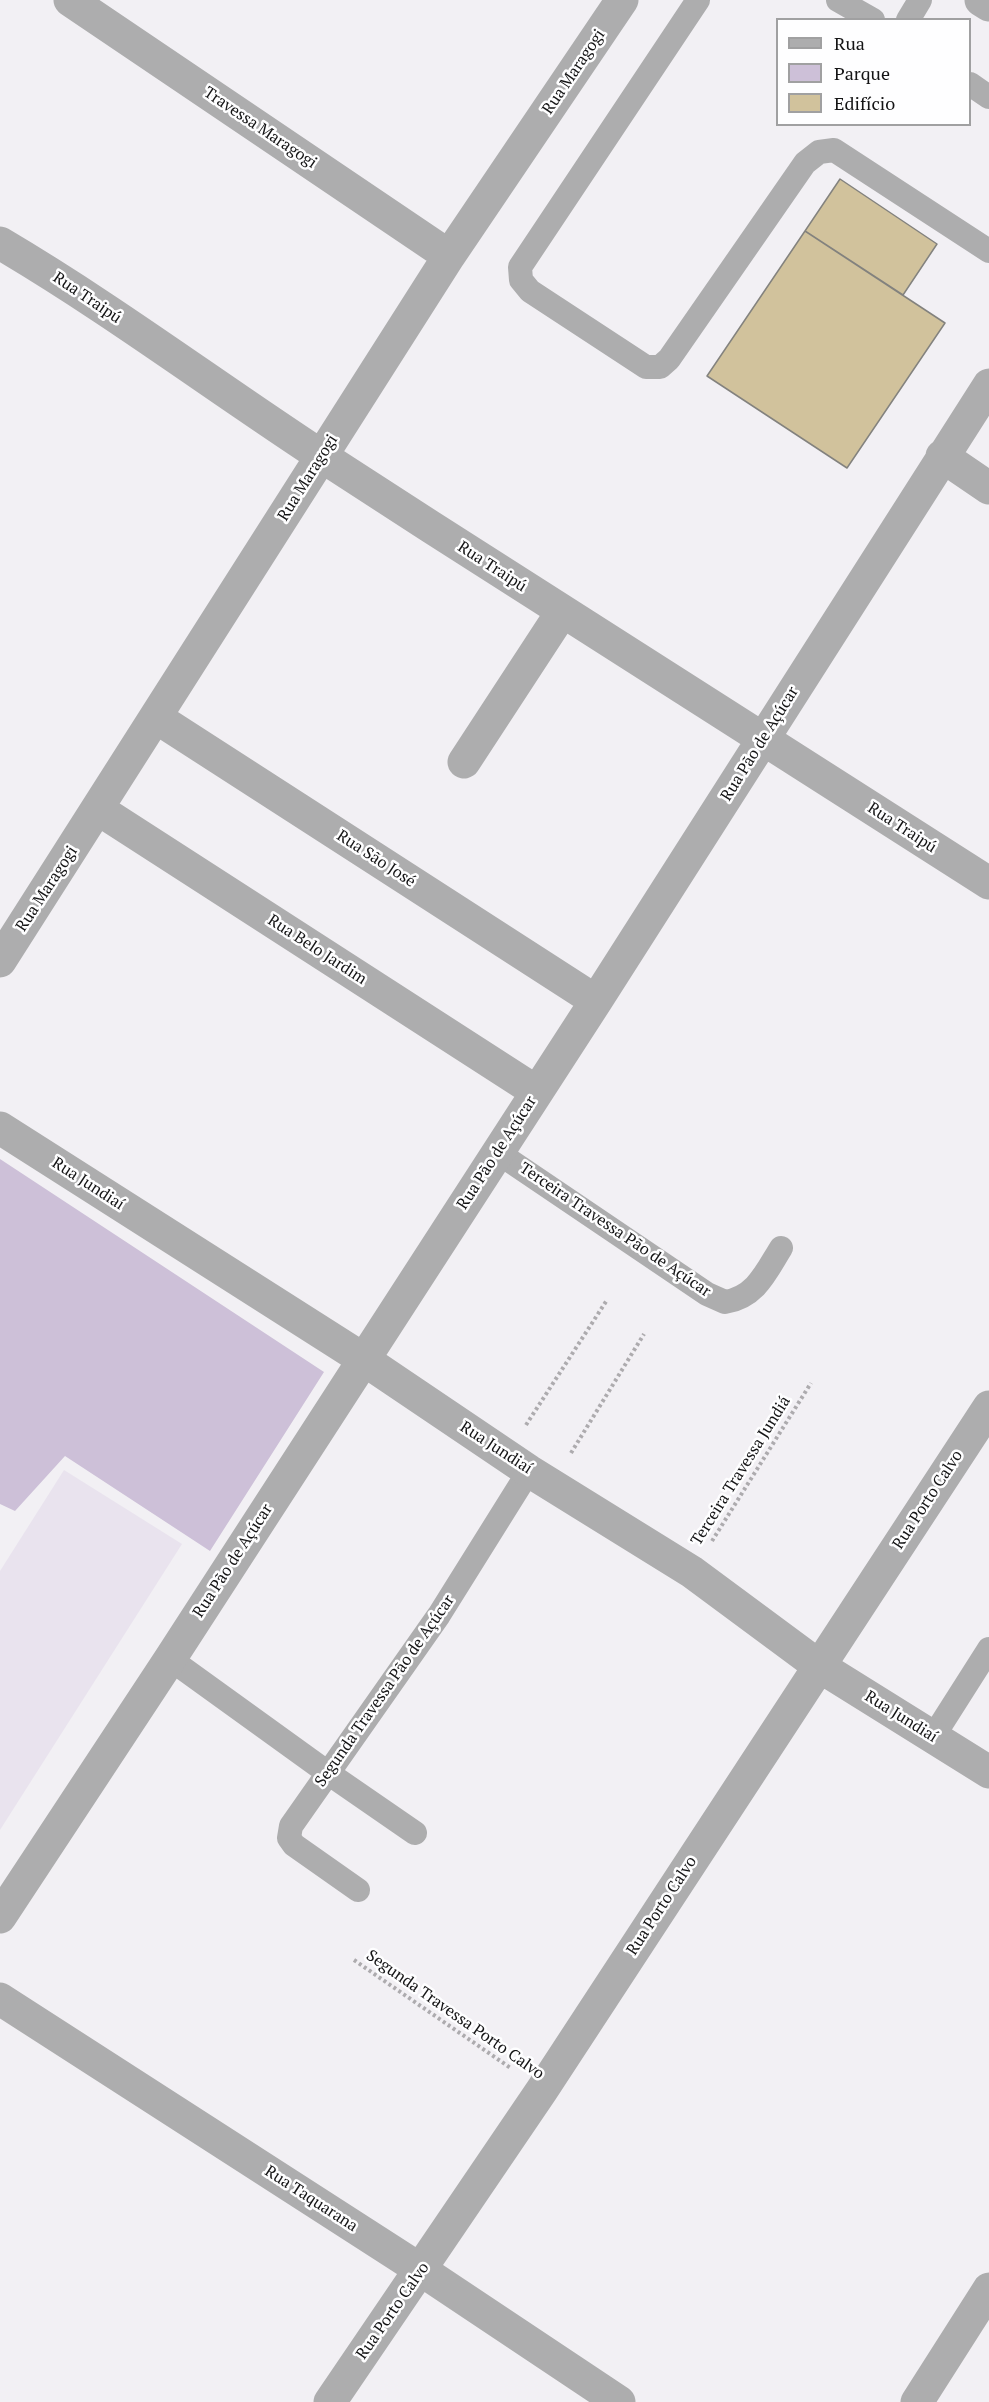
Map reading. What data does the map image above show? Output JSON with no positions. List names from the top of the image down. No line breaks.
{"streets":{"street":["Rua Maragogi","Travessa Maragogi","Rua Traipú","Rua Pão de Açúcar","Rua São José","Rua Belo Jardim","Rua Jundiaí","Rua Porto Calvo","Rua Taquarana"],"lane":["Terceira Travessa Pão de Açúcar","Segunda Travessa Pão de Açúcar"],"path":["Terceira Travessa Jundiá","Segunda Travessa Porto Calvo"]},"crossings":[["Rua Maragogi","Travessa Maragogi"],["Rua Maragogi","Rua Traipú"],["Rua Maragogi","Rua São José"],["Rua Maragogi","Rua Belo Jardim"],["Rua Traipú","Rua Pão de Açúcar"],["Rua Pão de Açúcar","Rua São José"],["Rua Pão de Açúcar","Rua Belo Jardim"],["Rua Pão de Açúcar","Rua Jundiaí"],["Rua Pão de Açúcar","Terceira Travessa Pão de Açúcar"],["Rua Jundiaí","Terceira Travessa Jundiá"],["Rua Jundiaí","Rua Porto Calvo"],["Rua Jundiaí","Segunda Travessa Pão de Açúcar"],["Rua Porto Calvo","Segunda Travessa Porto Calvo"],["Rua Porto Calvo","Rua Taquarana"]],"legend":["Rua","Parque","Edifício"]}
